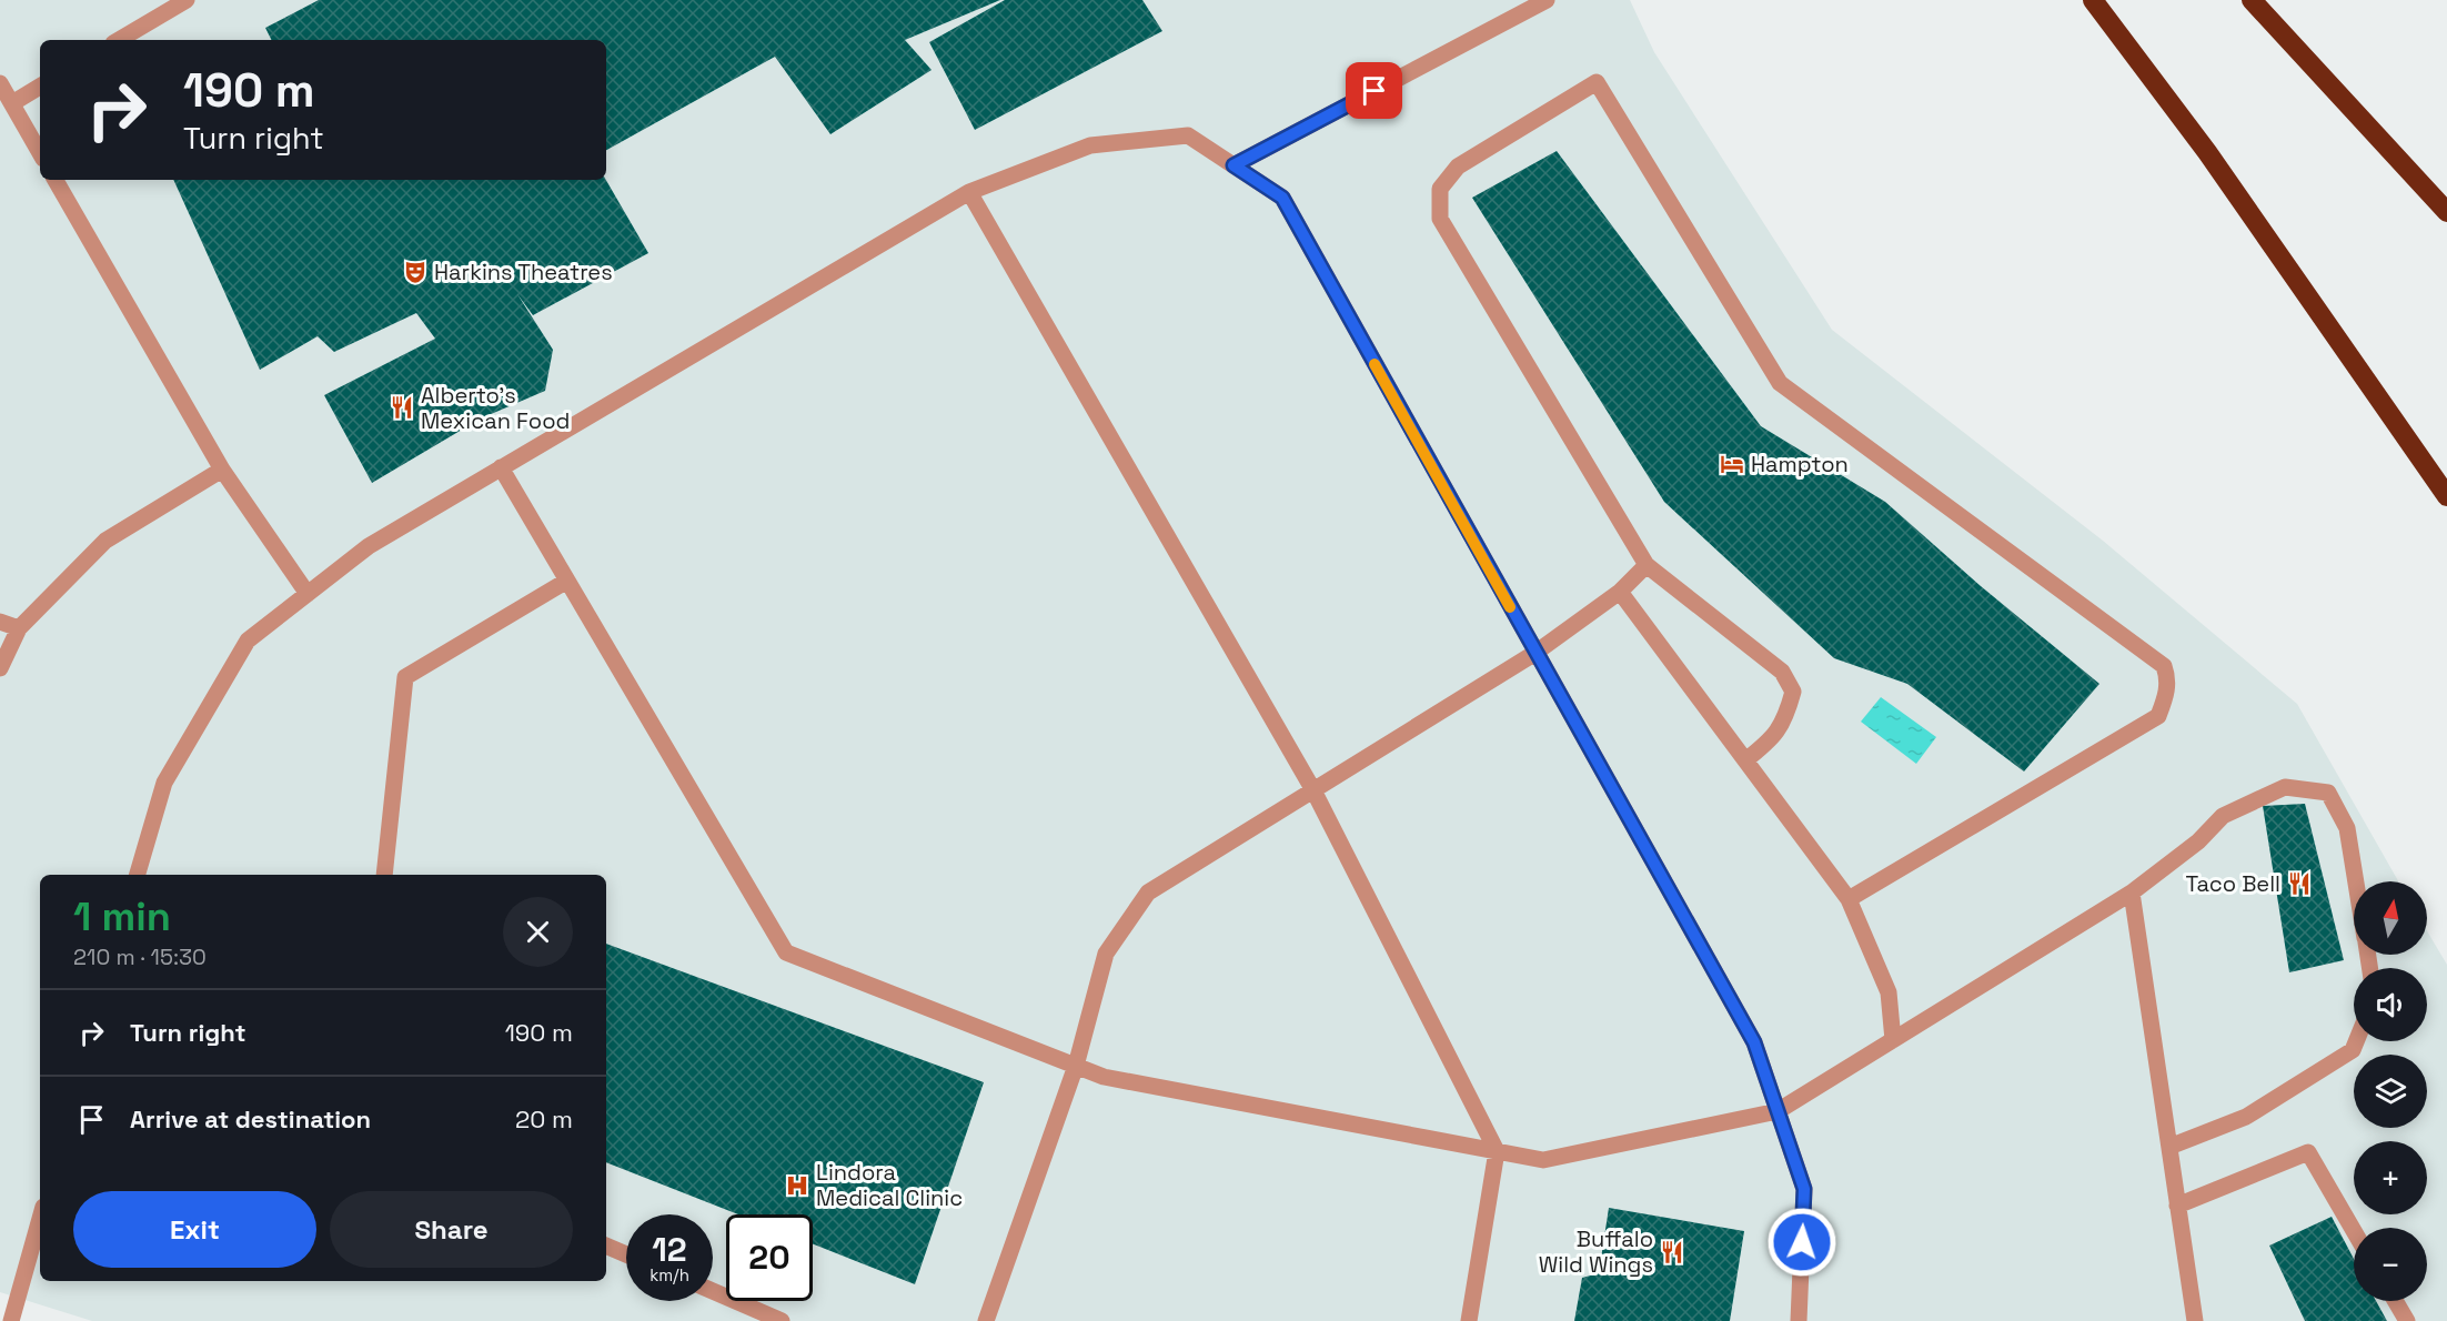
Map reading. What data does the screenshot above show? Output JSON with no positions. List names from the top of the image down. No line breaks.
{"places":{"theatre":["Harkins Theatres"],"restaurant":["Alberto's Mexican Food","Taco Bell","Buffalo Wild Wings"],"hotel":["Hampton"],"hospital":["Lindora Medical Clinic"]},"north":"top","page":{"turn":["190 m","Turn right"],"heading":["1 min","210 m · 15:30"],"map_buttons":["+","−"],"list":[{"name":"Turn right","value":"190 m"},{"name":"Arrive at destination","value":"20 m"}],"buttons":["Exit","Share"],"speed":"12 km/h","limit":"20"}}
